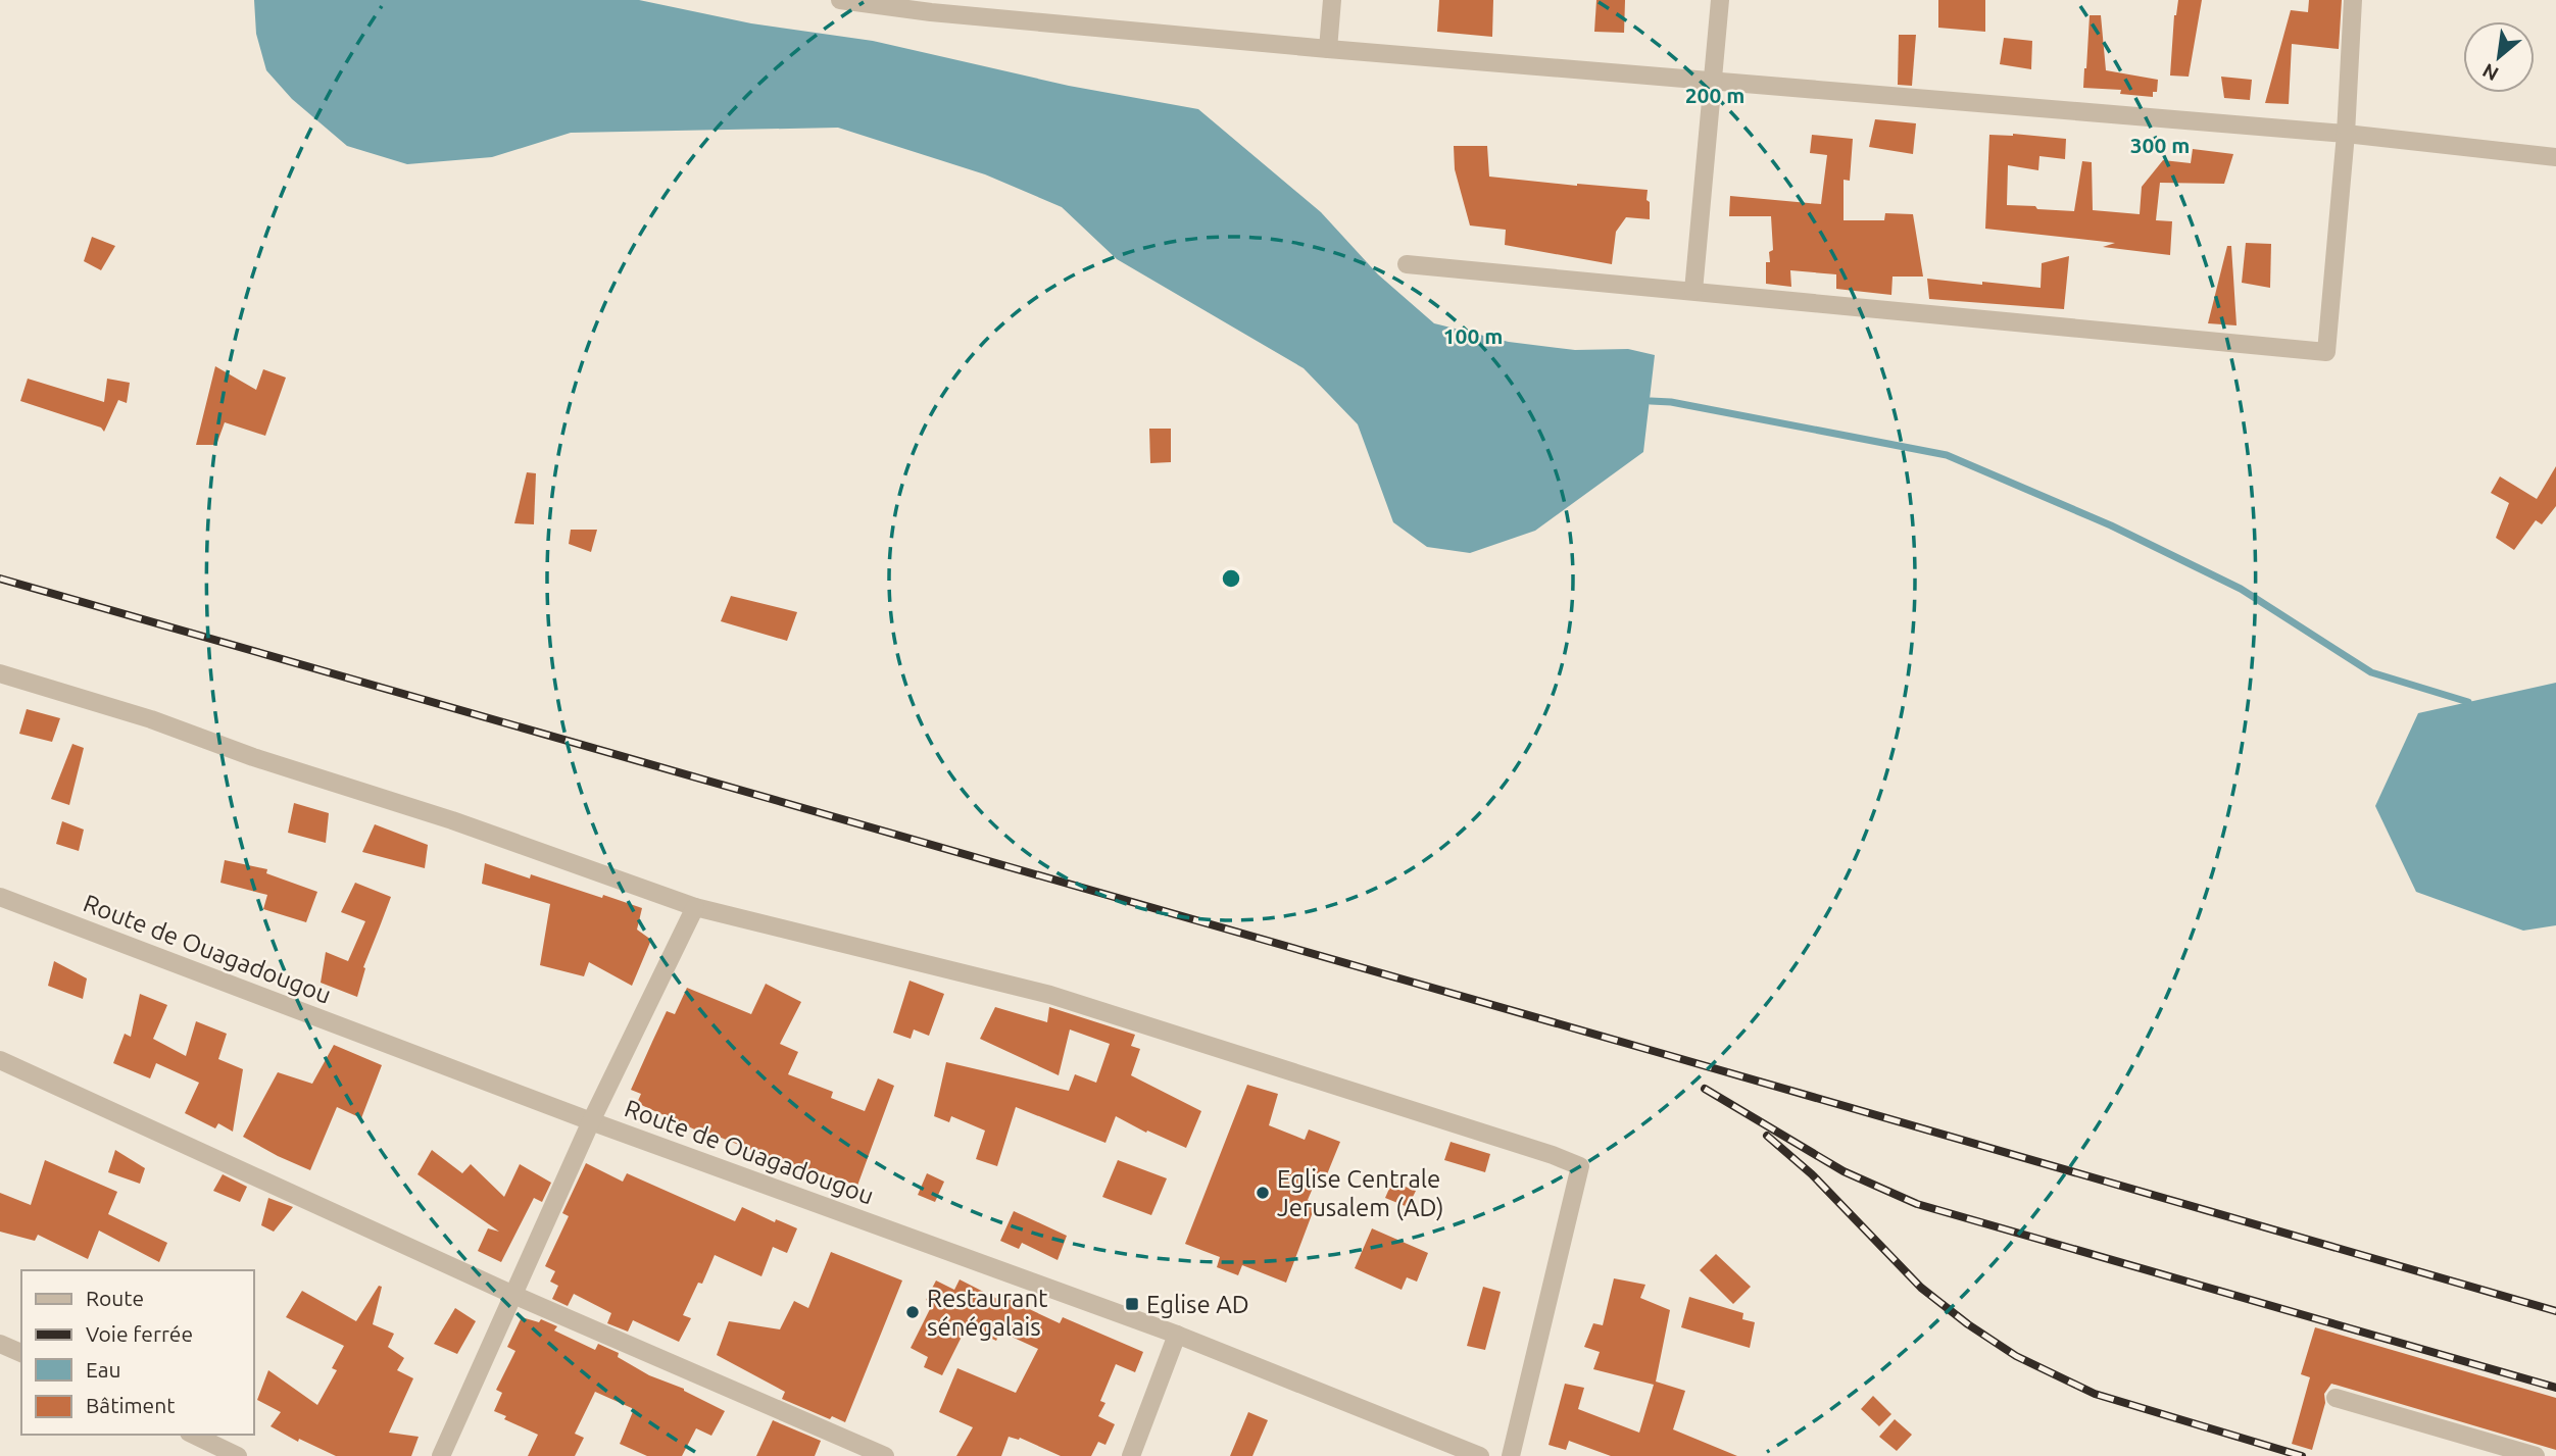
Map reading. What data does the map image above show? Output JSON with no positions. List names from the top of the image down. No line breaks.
{"streets":{"street":["Route de Ouagadougou"]},"places":{"other":["Eglise Centrale Jerusalem (AD)","Restaurant sénégalais"],"transit":["Eglise AD"]},"legend":["Route","Voie ferrée","Eau","Bâtiment"],"north":"bottom left","rings":["200 m","300 m","100 m"]}
